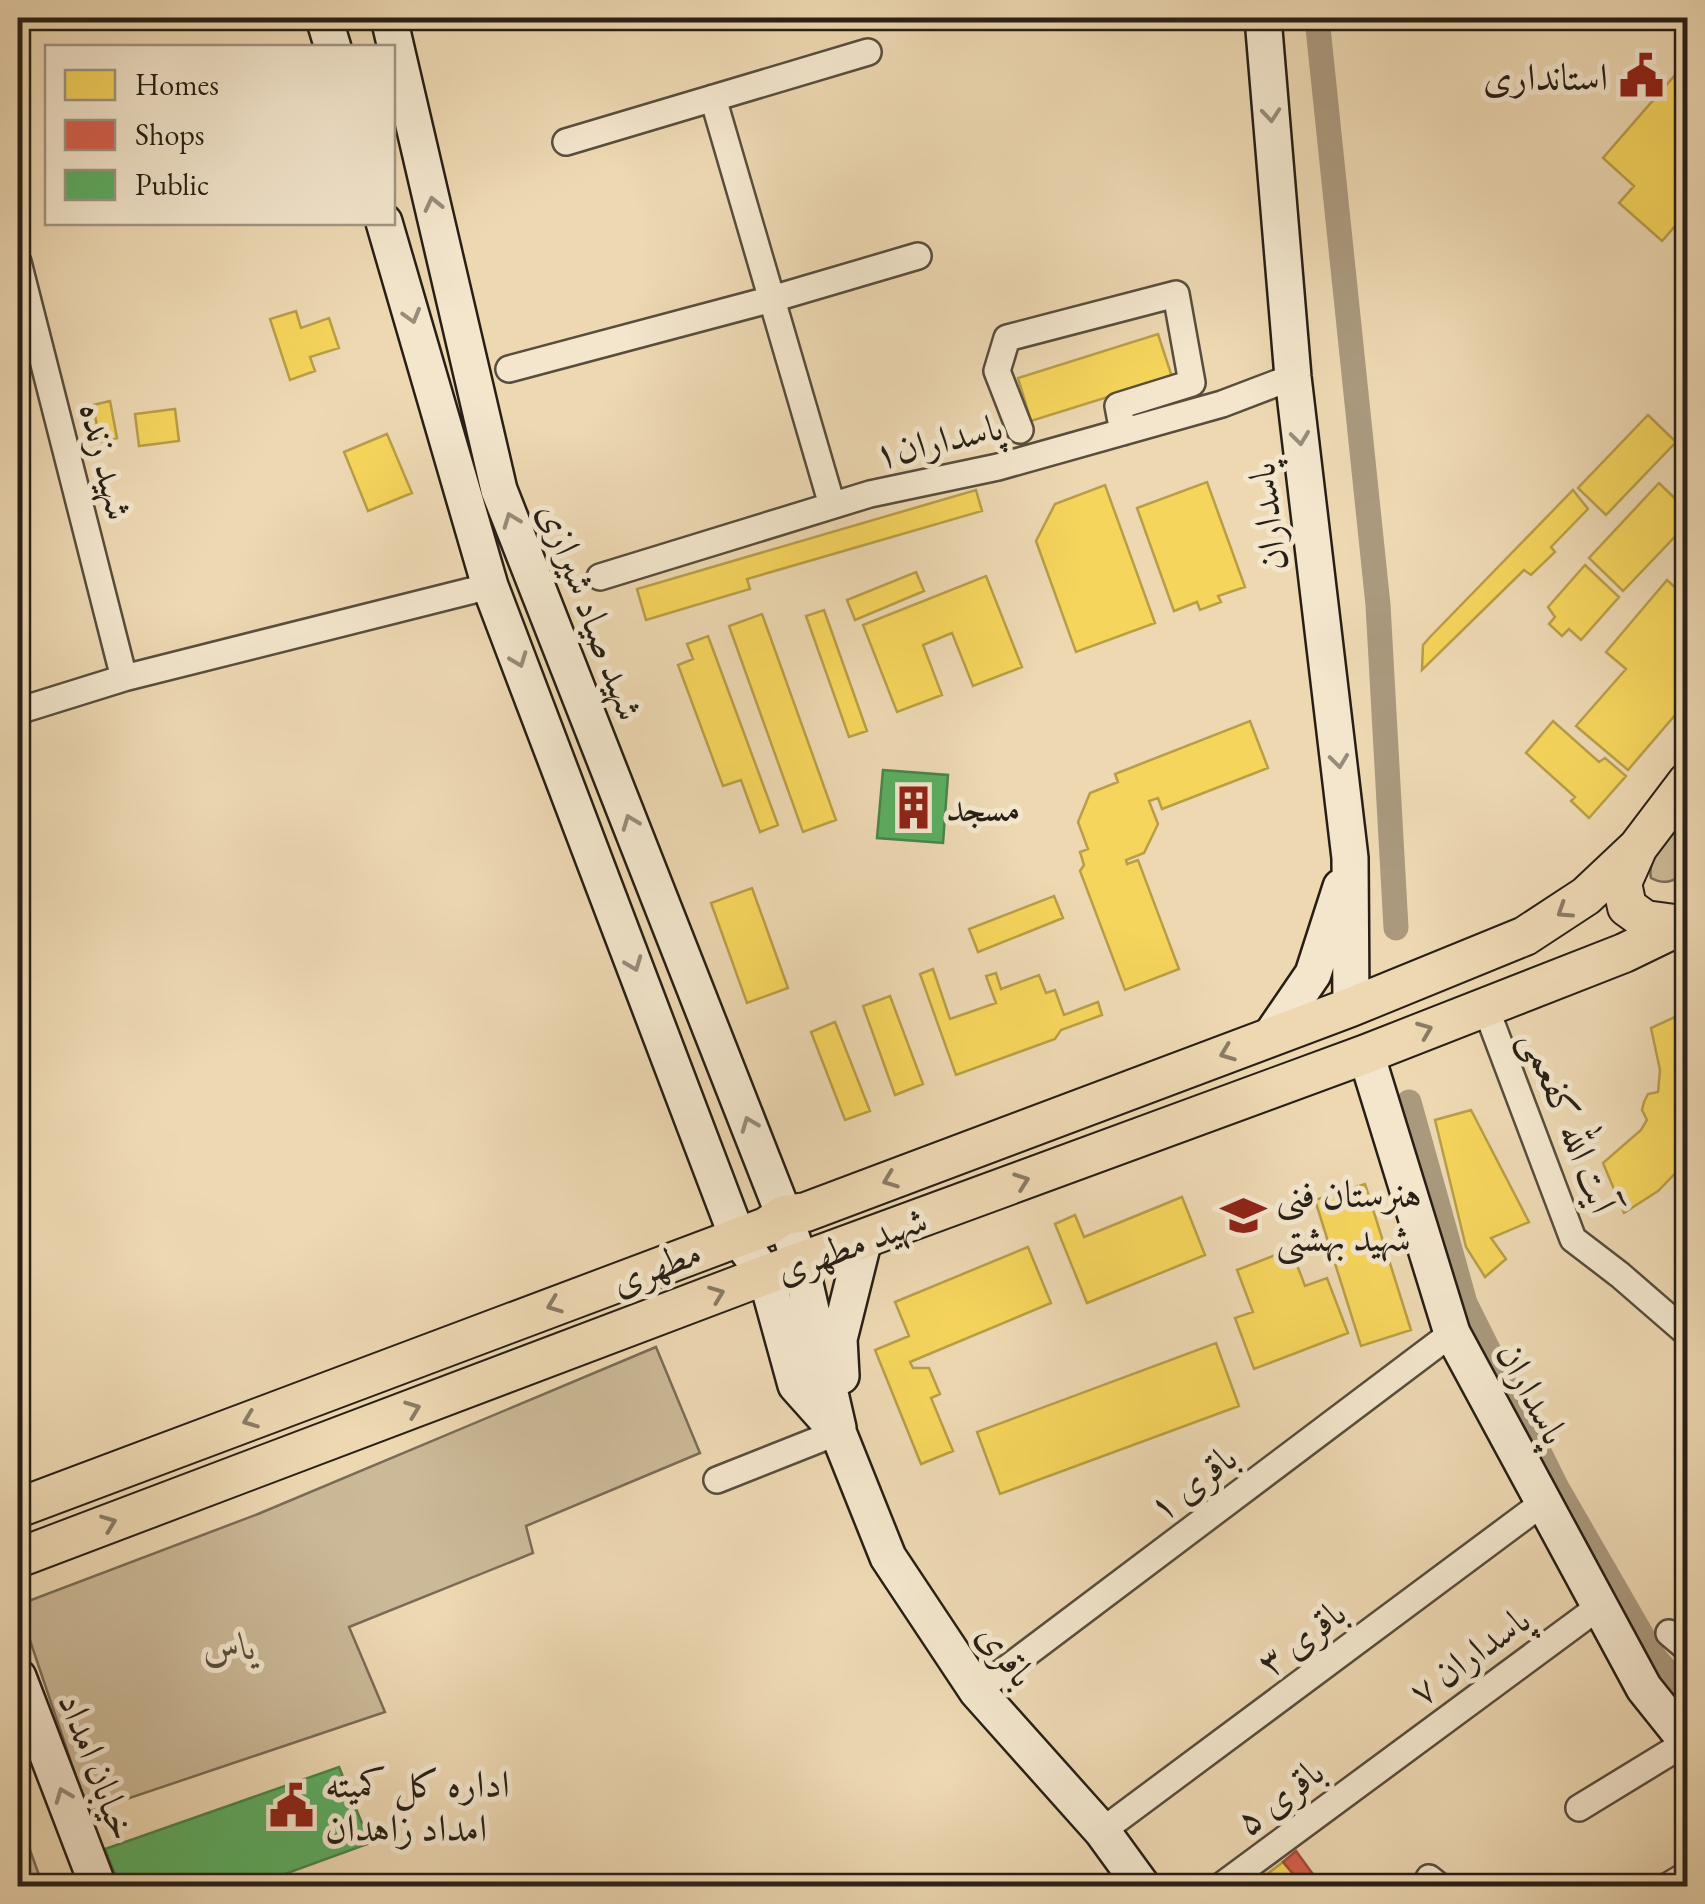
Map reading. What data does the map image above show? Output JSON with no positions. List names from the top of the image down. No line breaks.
{"streets":{"main road":["شهید مطهری","مطهری"],"street":["پاسداران۱","شهید زنده","پاسداران","شهید صیاد شیرازی","آیت الله کفعمی","باقری ۱","باقری ۳","باقری","پاسداران ۷","خیابان امداد","باقری ۵"]},"crossings":[["پاسداران۱","پاسداران"],["پاسداران","شهید مطهری"],["پاسداران","مطهری"],["پاسداران","باقری ۱"],["پاسداران","باقری ۳"],["پاسداران","پاسداران ۷"],["شهید صیاد شیرازی","شهید مطهری"],["شهید صیاد شیرازی","مطهری"],["شهید صیاد شیرازی","باقری"],["آیت الله کفعمی","شهید مطهری"],["باقری ۱","باقری"],["باقری ۳","باقری"],["پاسداران ۷","باقری ۵"]],"one_way":["پاسداران","شهید مطهری","مطهری","خیابان امداد"],"parks":["یاس"],"places":{"public building":["استانداری","اداره کل کمیته امداد زاهدان"],"building":["مسجد"],"school or university":["هنرستان فنی شهید بهشتی"]},"legend":["Homes","Shops","Public"]}
